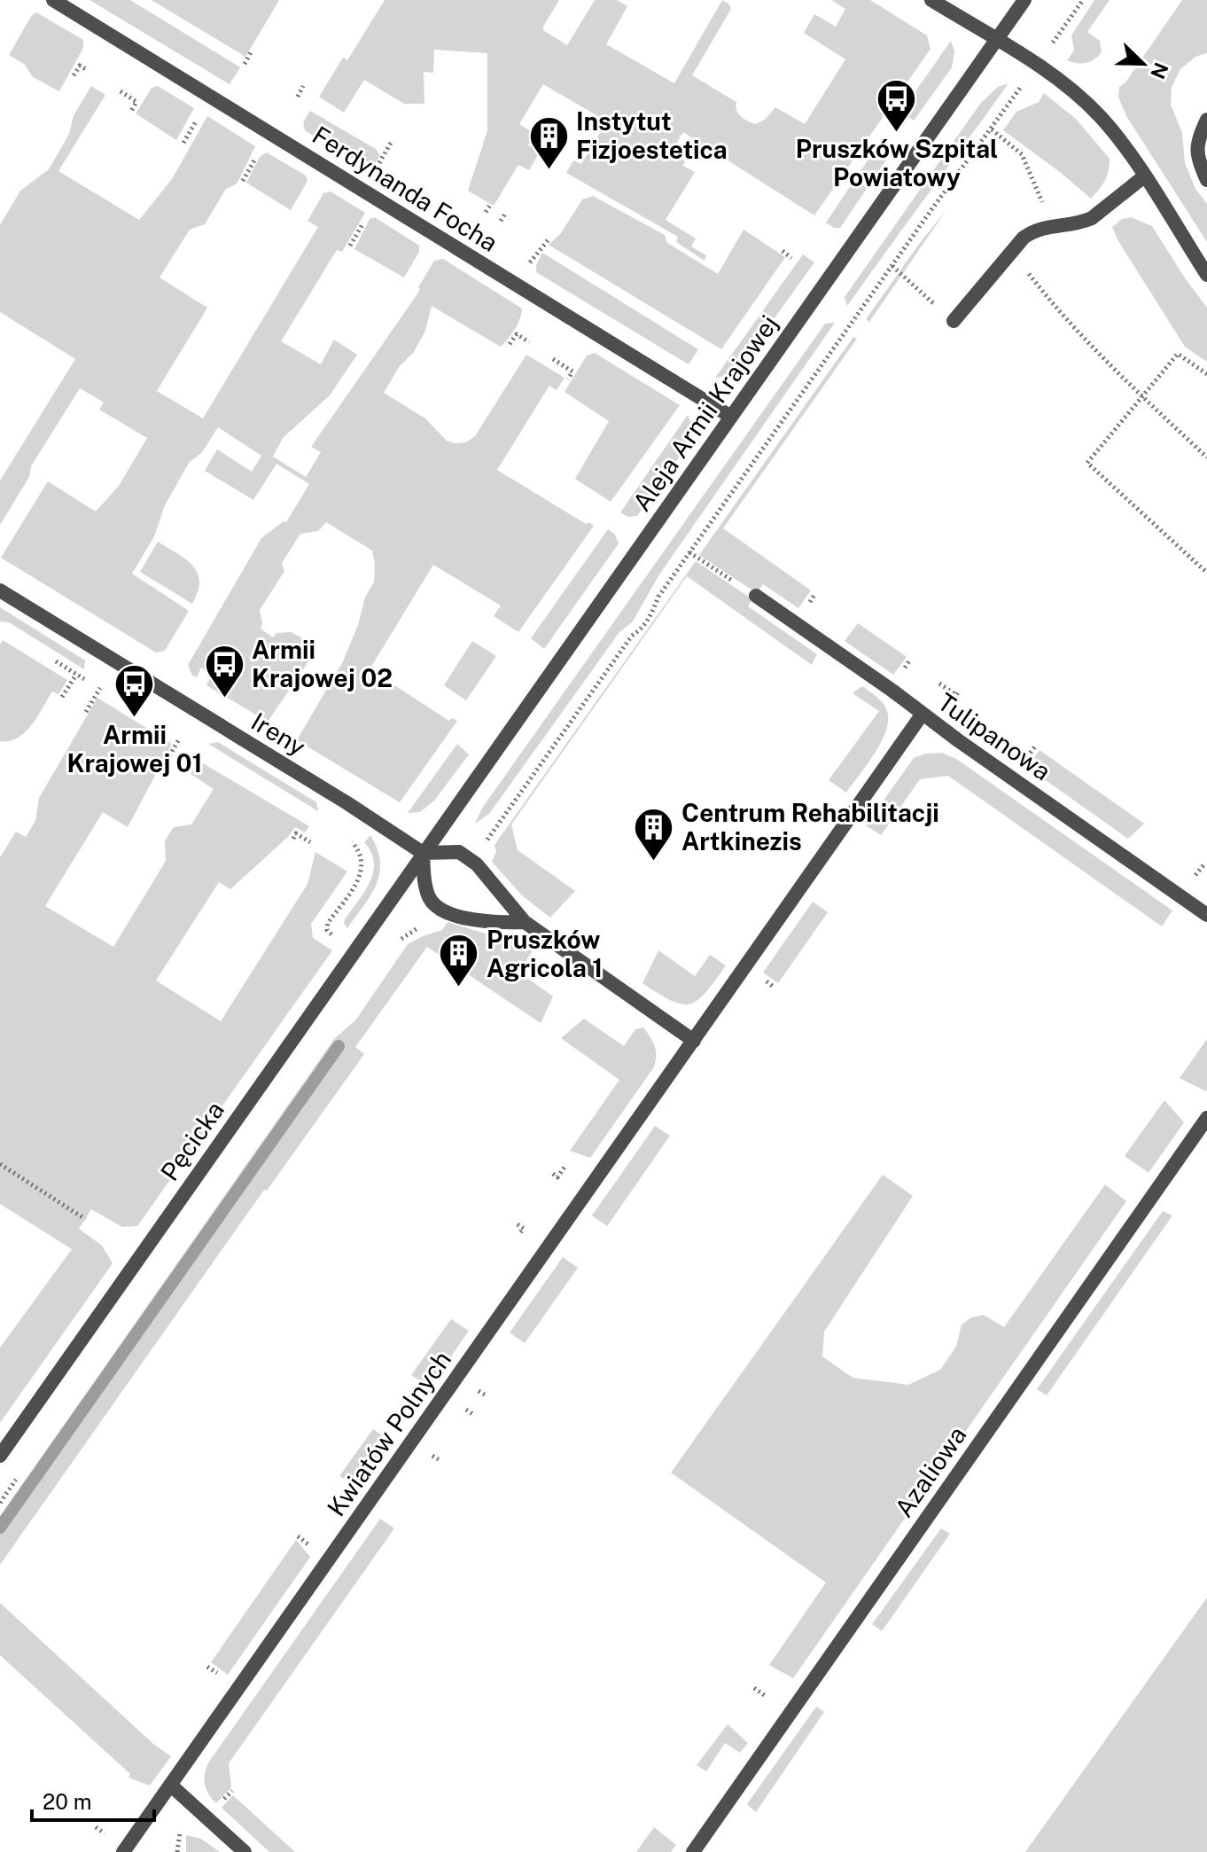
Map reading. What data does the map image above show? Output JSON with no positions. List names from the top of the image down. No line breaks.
{"streets":{"street":["Ferdynanda Focha","Aleja Armii Krajowej","Ireny","Tulipanowa","Pęcicka","Kwiatów Polnych","Azaliowa"]},"crossings":[["Ferdynanda Focha","Aleja Armii Krajowej"],["Aleja Armii Krajowej","Ireny"],["Aleja Armii Krajowej","Pęcicka"],["Ireny","Pęcicka"],["Tulipanowa","Kwiatów Polnych"]],"places":{"bus stop":["Pruszków Szpital Powiatowy","Armii Krajowej 02","Armii Krajowej 01"],"building":["Instytut Fizjoestetica","Centrum Rehabilitacji Artkinezis","Pruszków Agricola 1"]},"scale_bar":"20 m","north":"bottom right"}
